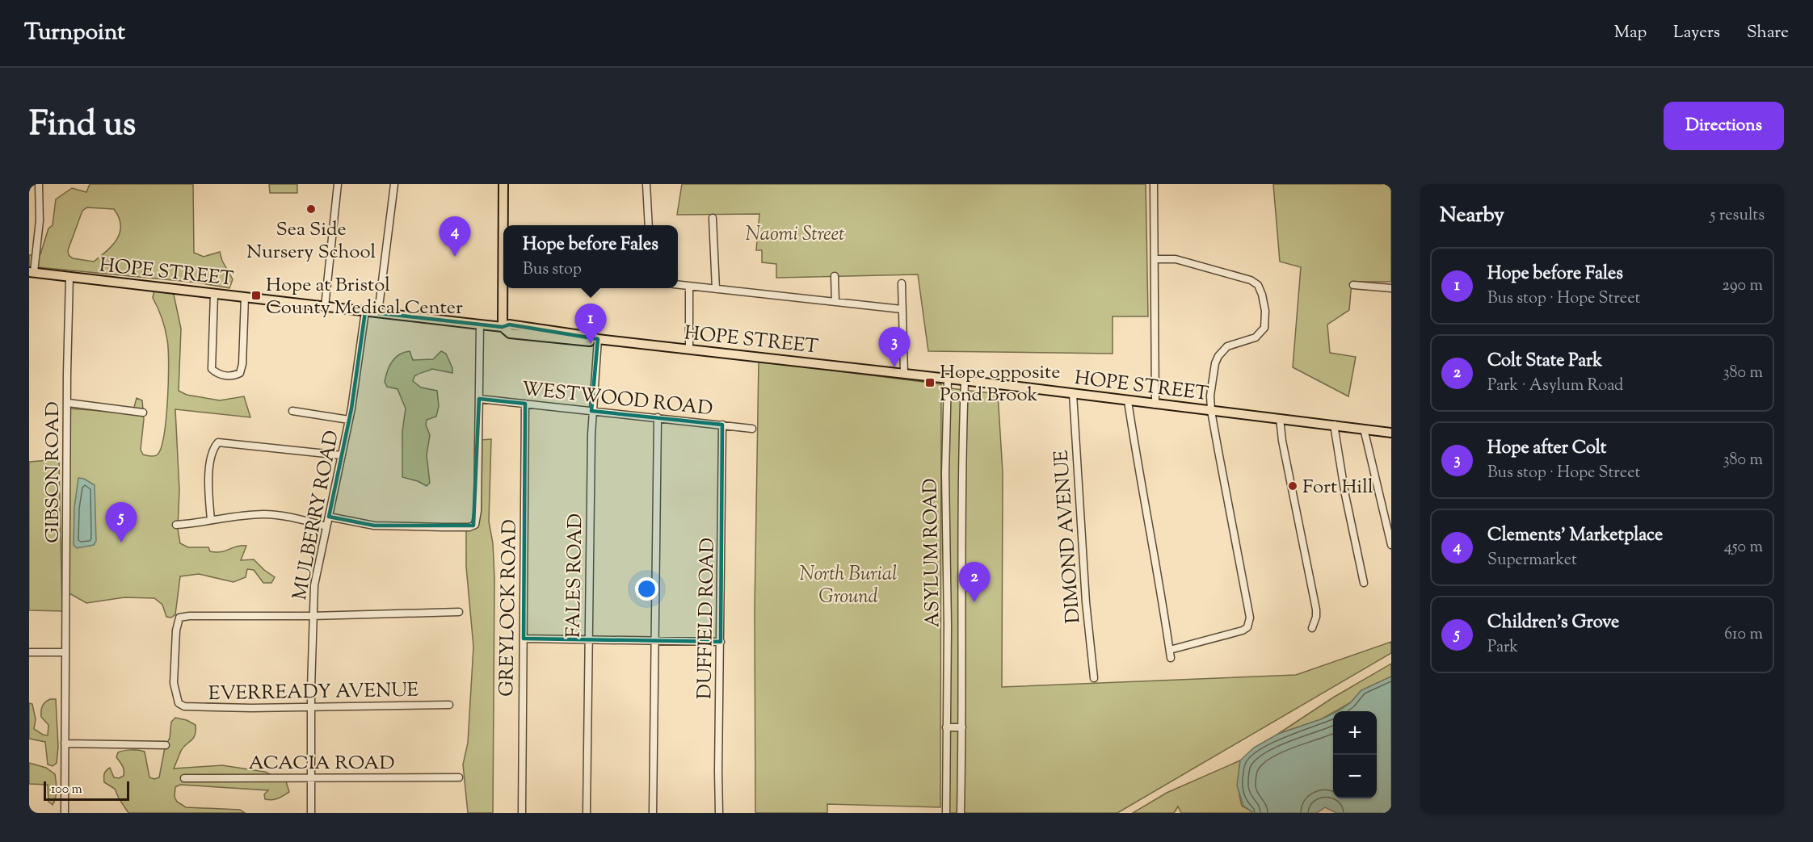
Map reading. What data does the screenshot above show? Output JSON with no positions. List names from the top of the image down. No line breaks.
{"streets":{"main road":["HOPE STREET"],"street":["WESTWOOD ROAD","GIBSON ROAD","MULBERRY ROAD","DIMOND AVENUE","ASYLUM ROAD","FALES ROAD","GREYLOCK ROAD","DUFFIELD ROAD","EVERREADY AVENUE","ACACIA ROAD"]},"crossings":[["HOPE STREET","GIBSON ROAD"],["HOPE STREET","MULBERRY ROAD"],["HOPE STREET","DIMOND AVENUE"],["HOPE STREET","ASYLUM ROAD"],["HOPE STREET","FALES ROAD"],["WESTWOOD ROAD","FALES ROAD"],["WESTWOOD ROAD","GREYLOCK ROAD"],["WESTWOOD ROAD","DUFFIELD ROAD"],["MULBERRY ROAD","EVERREADY AVENUE"],["MULBERRY ROAD","ACACIA ROAD"]],"parks":["Naomi Street","North Burial Ground"],"places":{"other":["Sea Side Nursery School","Fort Hill"],"transit":["Hope at Bristol County Medical Center","Hope opposite Pond Brook"]},"scale_bar":"100 m","page":{"header":"Turnpoint","nav":["Map","Layers","Share"],"title":"Find us","buttons":"Directions","heading":["Nearby","5 results"],"pins":["4","1","3","5","2"],"popup":["Hope before Fales","Bus stop"],"list":[{"mark":"1","name":"Hope before Fales","note":"Bus stop · Hope Street","value":"290 m"},{"mark":"2","name":"Colt State Park","note":"Park · Asylum Road","value":"380 m"},{"mark":"3","name":"Hope after Colt","note":"Bus stop · Hope Street","value":"380 m"},{"mark":"4","name":"Clements' Marketplace","note":"Supermarket","value":"450 m"},{"mark":"5","name":"Children's Grove","note":"Park","value":"610 m"}],"map_buttons":["+","−"],"scale":"100 m"}}
